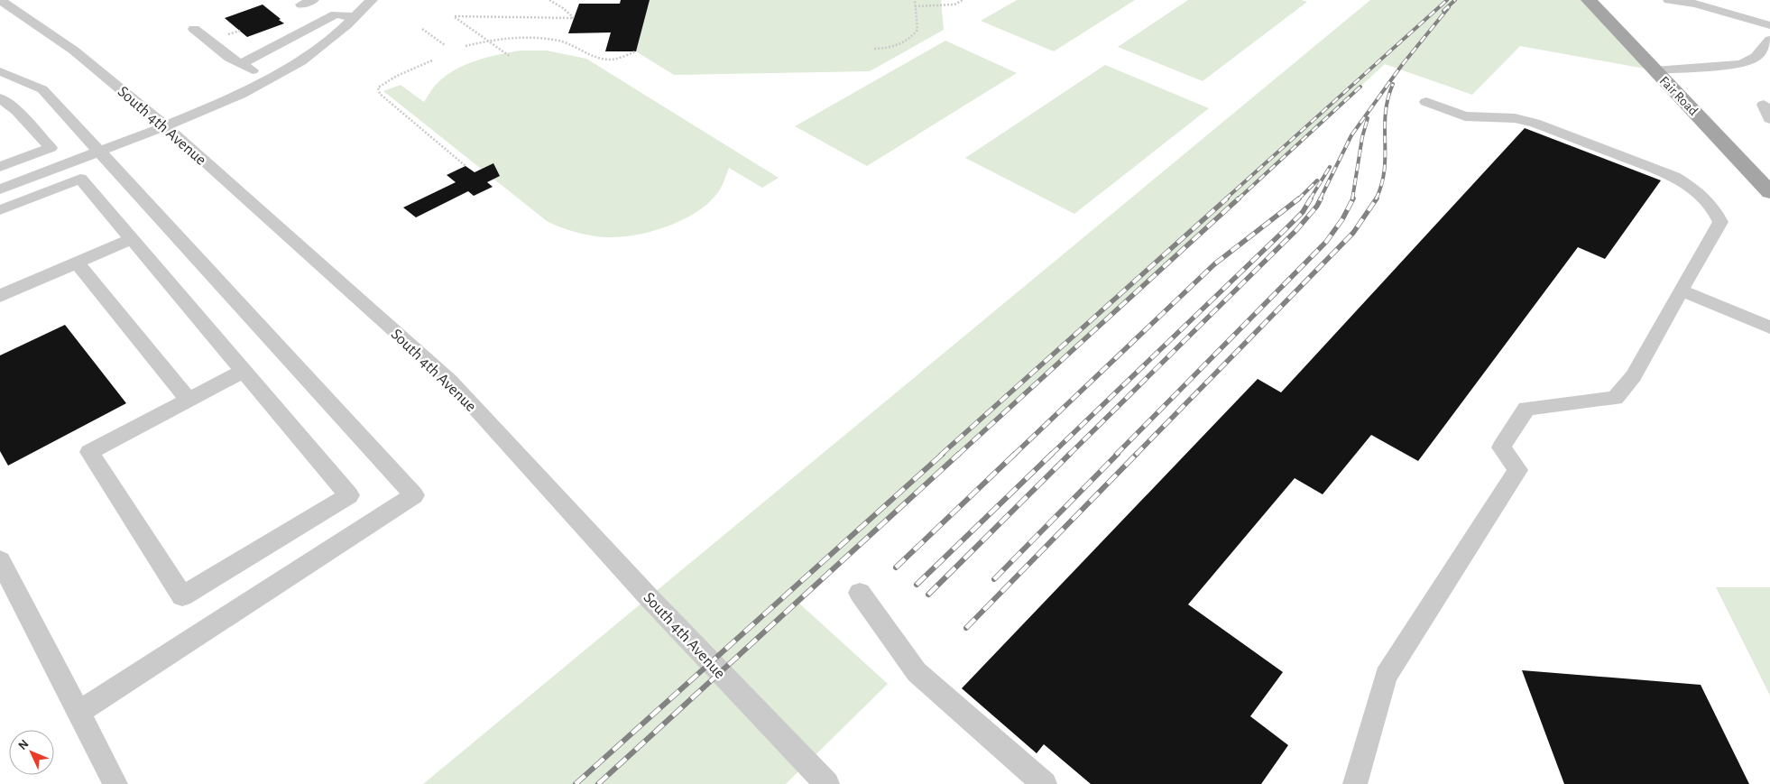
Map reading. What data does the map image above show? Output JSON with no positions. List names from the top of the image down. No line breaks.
{"streets":{"main road":["Fair Road"],"street":["South 4th Avenue"]},"north":"top left"}
